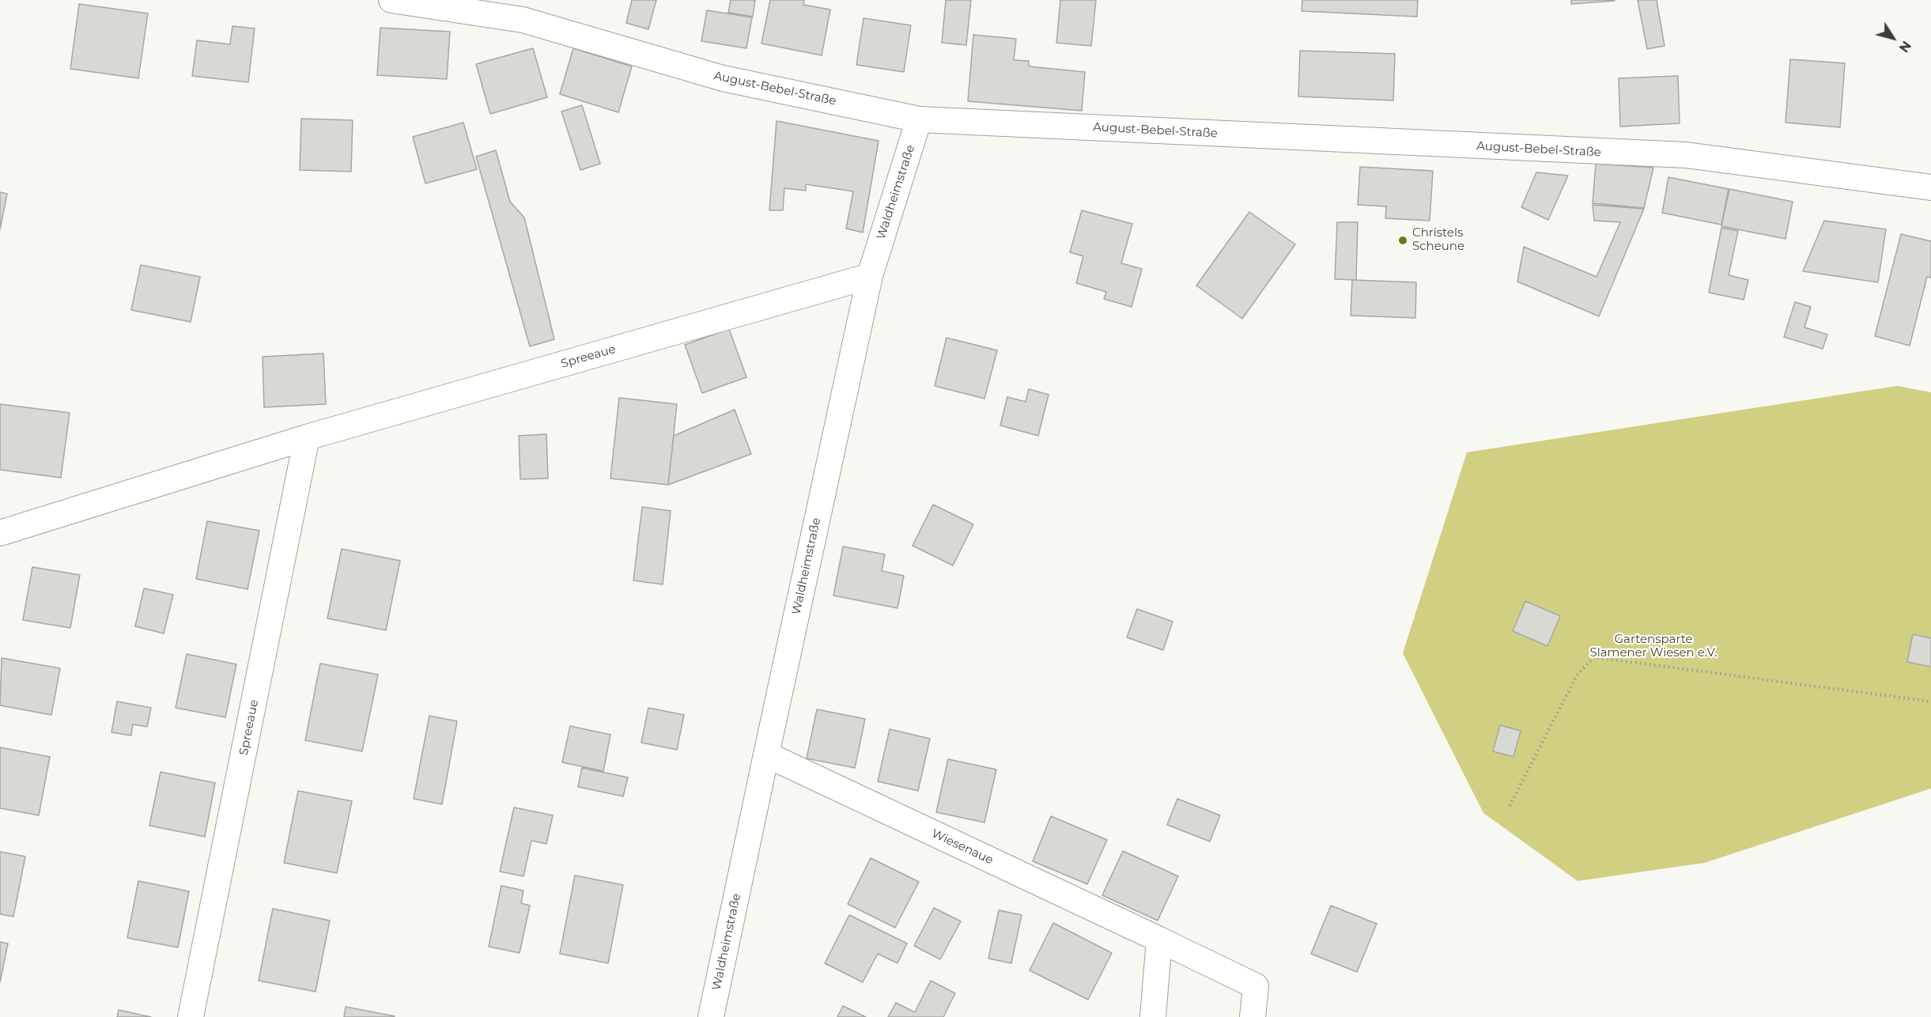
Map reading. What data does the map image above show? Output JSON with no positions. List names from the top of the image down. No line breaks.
{"streets":{"street":["August-Bebel-Straße","Waldheimstraße","Spreeaue","Wiesenaue"]},"crossings":[["August-Bebel-Straße","Waldheimstraße"],["Waldheimstraße","Spreeaue"],["Waldheimstraße","Wiesenaue"]],"parks":["Gartensparte Slamener Wiesen e.V."],"places":["Christels Scheune"],"north":"bottom right"}
